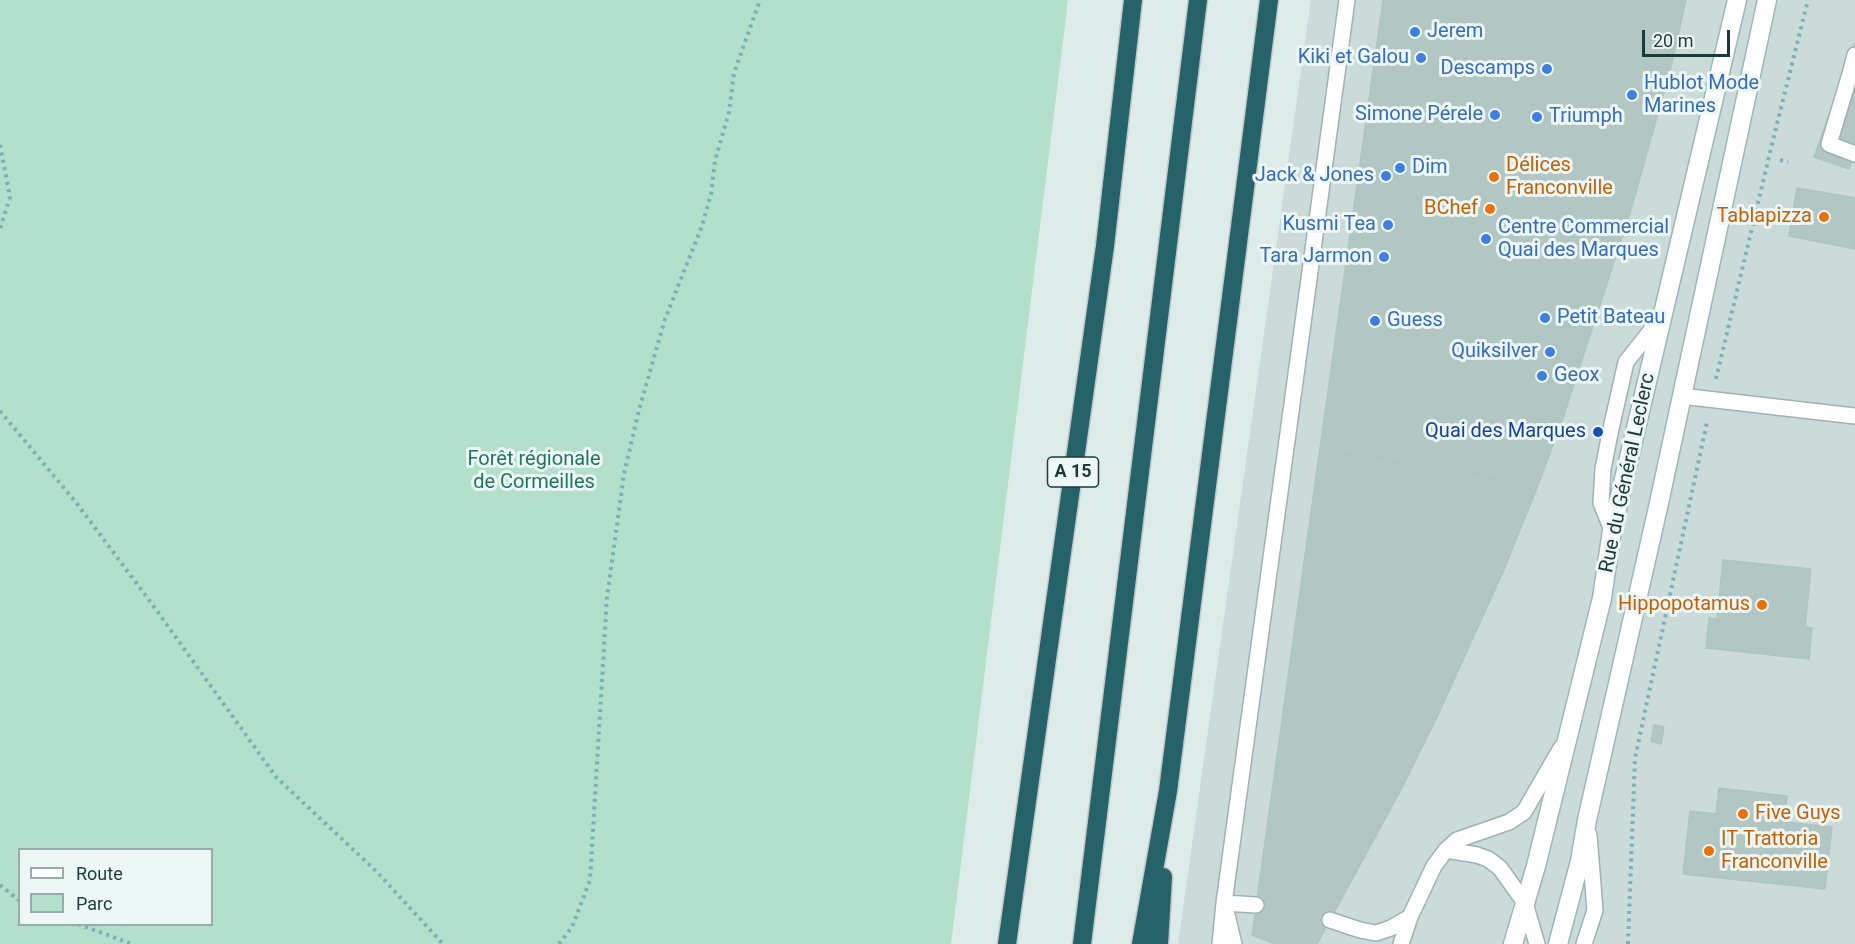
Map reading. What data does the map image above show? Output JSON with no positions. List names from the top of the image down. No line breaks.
{"streets":{"highway":["A 15"],"main road":["Rue du Général Leclerc"]},"parks":["Forêt régionale de Cormeilles"],"places":["Jerem","Kiki et Galou","Descamps","Hublot Mode Marines","Simone Pérele","Triumph","Dim","Jack & Jones","Délices Franconville","BChef","Tablapizza","Kusmi Tea","Centre Commercial Quai des Marques","Tara Jarmon","Petit Bateau","Guess","Quiksilver","Geox","Quai des Marques","Hippopotamus","Five Guys","IT Trattoria Franconville"],"legend":["Route","Parc"],"scale_bar":"20 m"}
